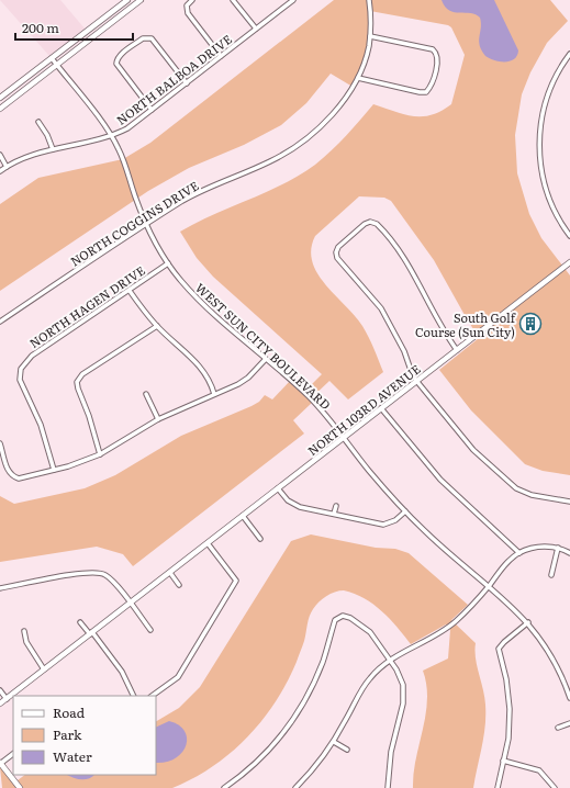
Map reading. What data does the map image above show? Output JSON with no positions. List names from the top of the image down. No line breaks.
{"streets":{"street":["NORTH BALBOA DRIVE","NORTH COGGINS DRIVE","NORTH HAGEN DRIVE","WEST SUN CITY BOULEVARD","NORTH 103RD AVENUE"]},"crossings":[["NORTH BALBOA DRIVE","WEST SUN CITY BOULEVARD"],["NORTH COGGINS DRIVE","WEST SUN CITY BOULEVARD"],["NORTH HAGEN DRIVE","WEST SUN CITY BOULEVARD"],["WEST SUN CITY BOULEVARD","NORTH 103RD AVENUE"]],"places":{"building":["South Golf Course (Sun City)"]},"legend":["Road","Park","Water"],"scale_bar":"200 m"}
